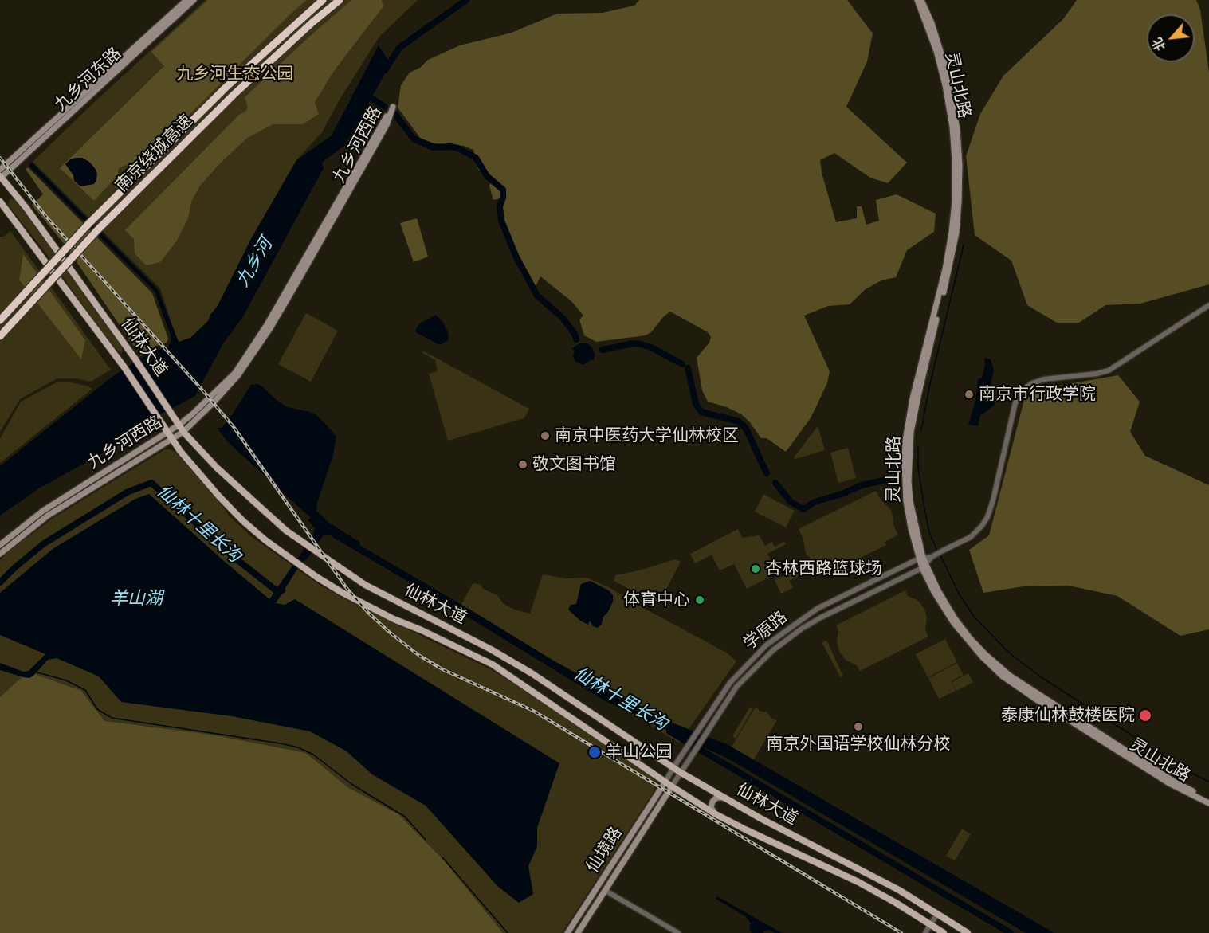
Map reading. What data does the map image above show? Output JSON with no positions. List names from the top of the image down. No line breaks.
{"streets":{"highway":["南京绕城高速"],"main road":["九乡河东路","灵山北路","九乡河西路","仙林大道","仙境路"],"street":["学原路"]},"crossings":[["九乡河东路","仙林大道"],["灵山北路","学原路"],["九乡河西路","仙林大道"],["仙林大道","学原路"],["仙林大道","仙境路"],["学原路","仙境路"]],"water":["九乡河","仙林十里长沟","羊山湖"],"parks":["九乡河生态公园"],"places":["南京市行政学院","南京中医药大学仙林校区","敬文图书馆","杏林西路篮球场","体育中心","泰康仙林鼓楼医院","南京外国语学校仙林分校","羊山公园"],"north":"bottom left"}
